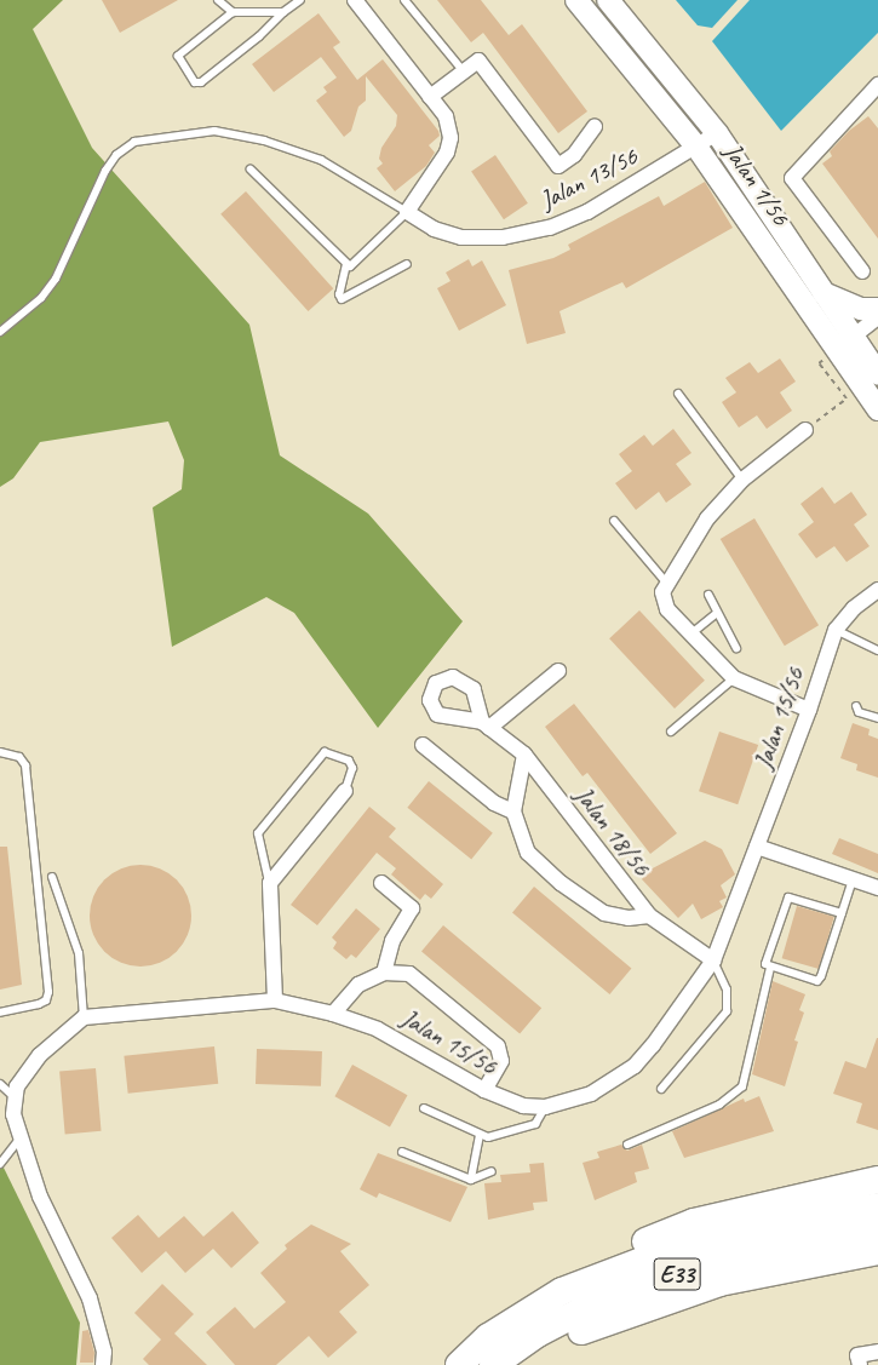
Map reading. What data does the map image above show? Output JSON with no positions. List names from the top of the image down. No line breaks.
{"streets":{"highway":["E33"],"main road":["Jalan 1/56"],"street":["Jalan 13/56","Jalan 15/56","Jalan 18/56"]},"crossings":[["Jalan 13/56","Jalan 1/56"],["Jalan 15/56","Jalan 18/56"]]}
